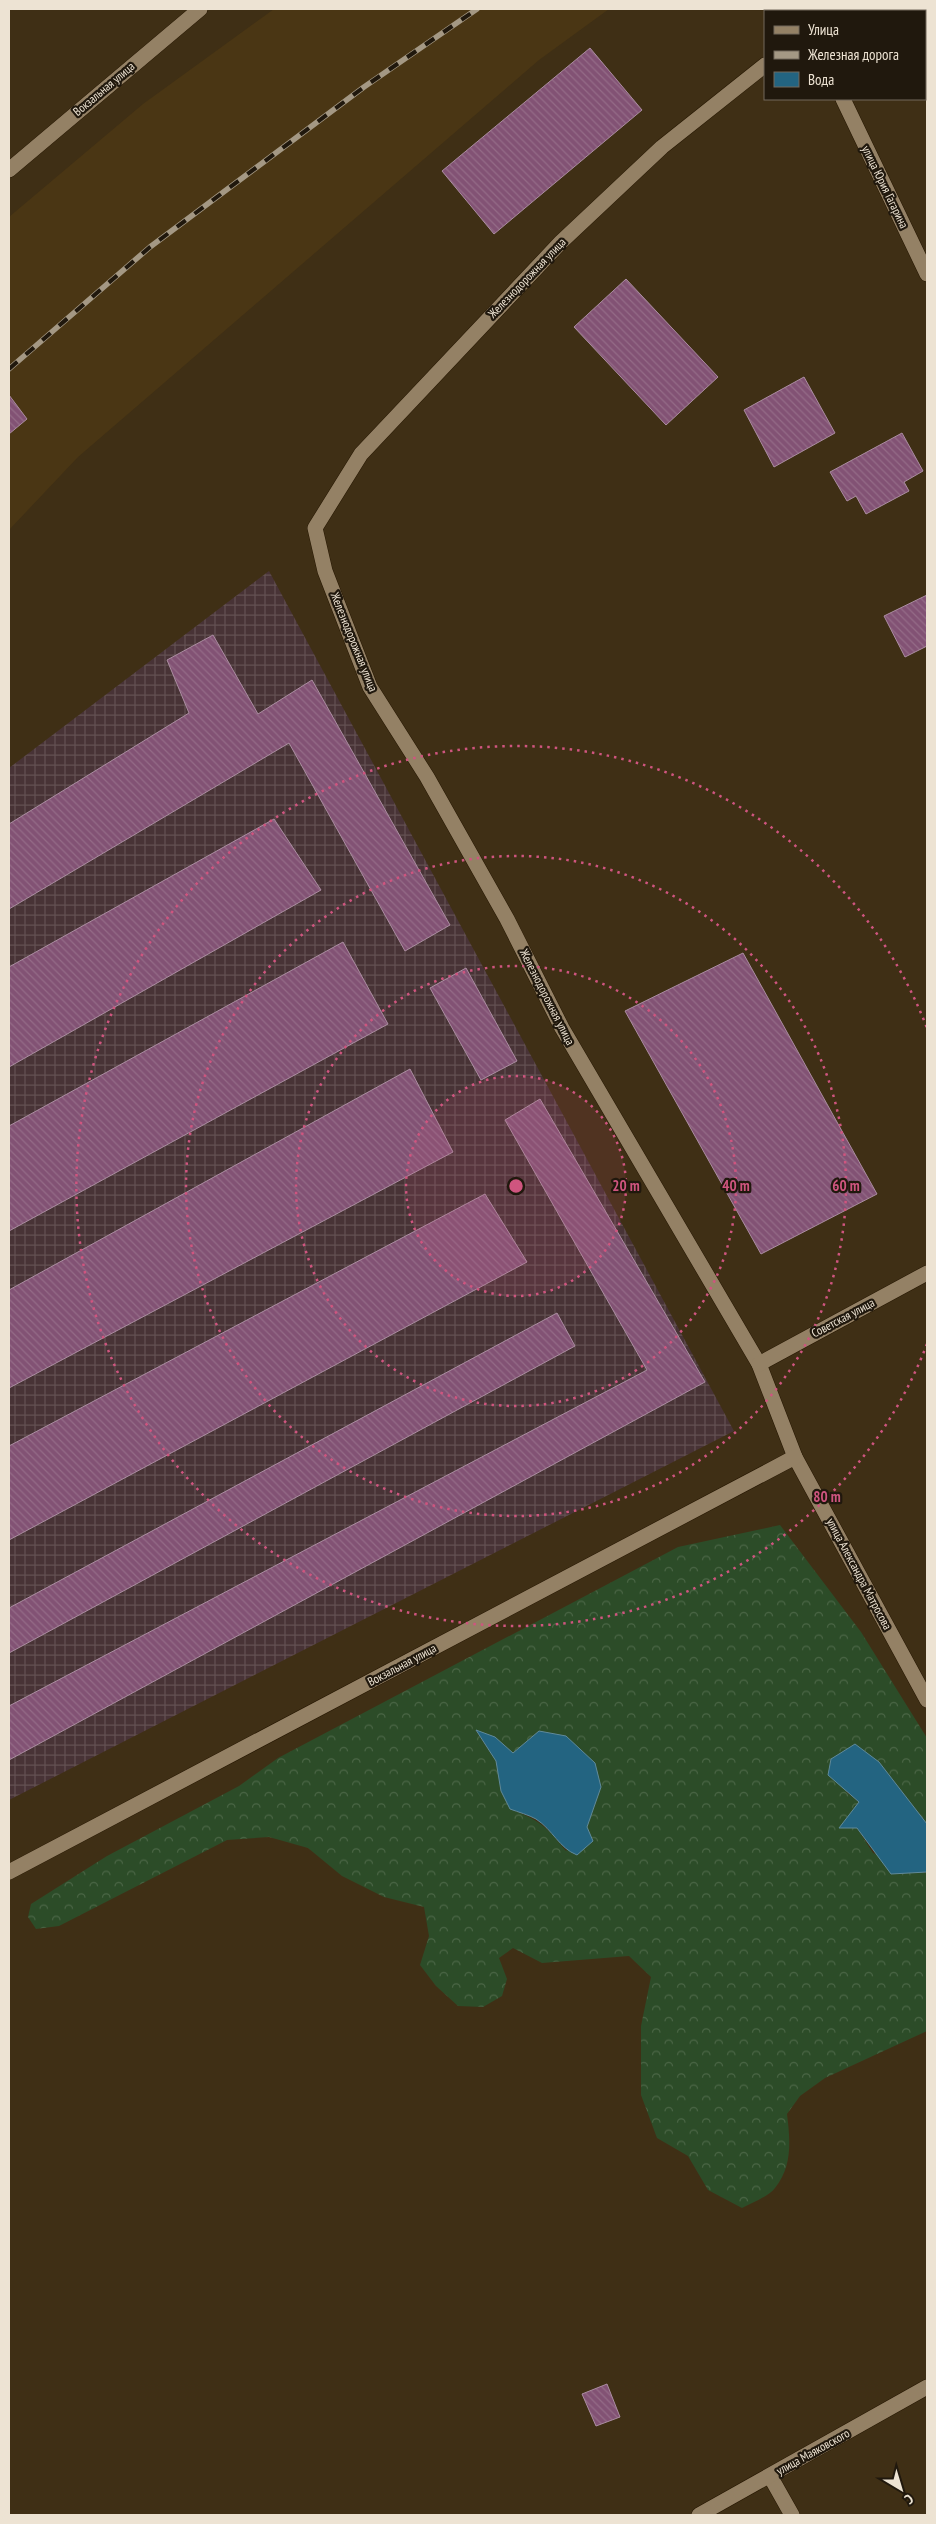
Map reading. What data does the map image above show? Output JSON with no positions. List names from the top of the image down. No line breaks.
{"streets":{"street":["Вокзальная улица","улица Юрия Гагарина","Железнодорожная улица","Советская улица","улица Александра Матросова","улица Маяковского"]},"crossings":[["Вокзальная улица","улица Александра Матросова"],["Железнодорожная улица","Советская улица"],["Железнодорожная улица","улица Александра Матросова"],["Советская улица","улица Александра Матросова"]],"legend":["Улица","Железная дорога","Вода"],"north":"bottom right","rings":["20 m","40 m","60 m","80 m"]}
